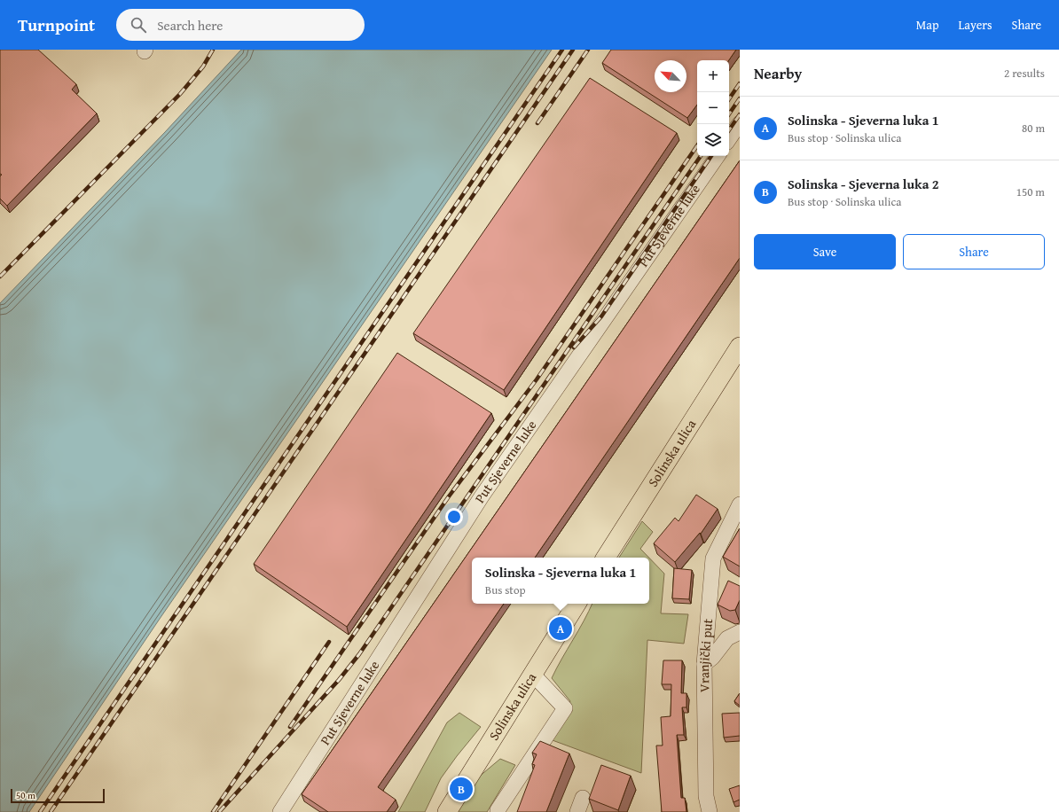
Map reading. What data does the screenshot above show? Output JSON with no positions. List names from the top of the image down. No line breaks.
{"streets":{"main road":["Solinska ulica"],"street":["Put Sjeverne luke","Vranjički put"]},"scale_bar":"50 m","north":"top left","page":{"header":"Turnpoint","search":"Search here","nav":["Map","Layers","Share"],"heading":["Nearby","2 results"],"map_buttons":["+","−"],"list":[{"mark":"A","name":"Solinska - Sjeverna luka 1","note":"Bus stop · Solinska ulica","value":"80 m"},{"mark":"B","name":"Solinska - Sjeverna luka 2","note":"Bus stop · Solinska ulica","value":"150 m"}],"buttons":["Save","Share"],"popup":["Solinska - Sjeverna luka 1","Bus stop"],"pins":["A","B"],"scale":"50 m"}}
